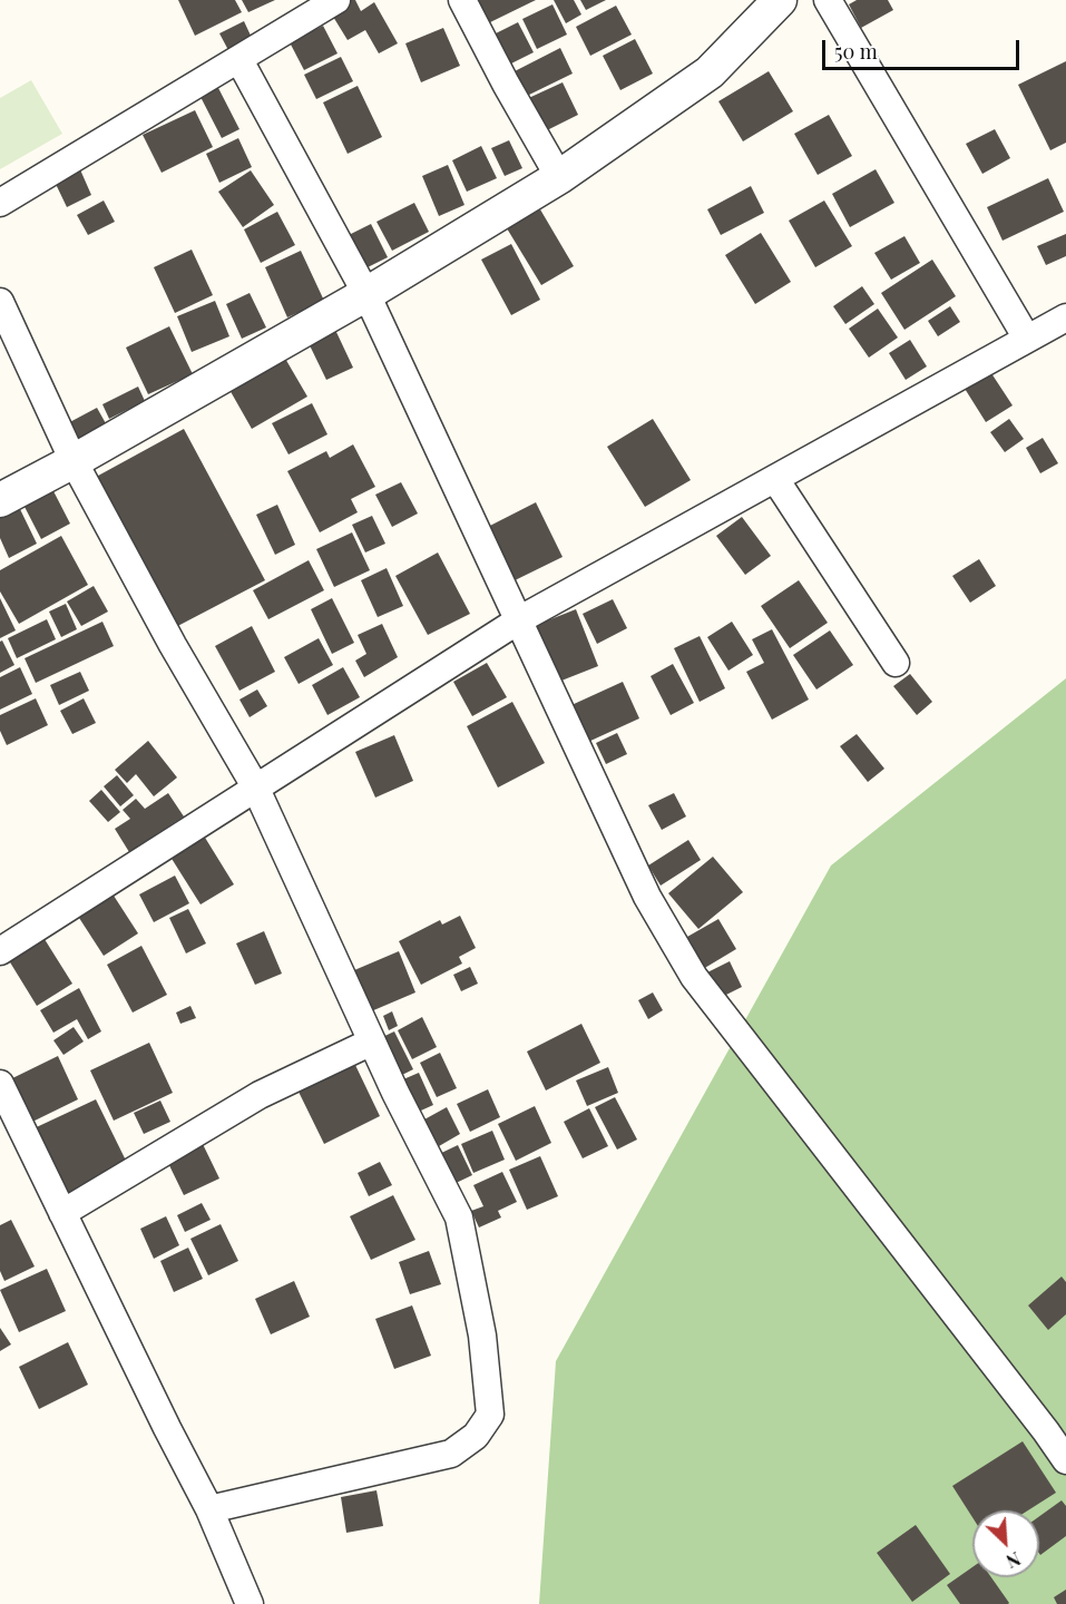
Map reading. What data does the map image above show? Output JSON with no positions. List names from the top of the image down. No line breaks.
{"scale_bar":"50 m","north":"bottom right"}
